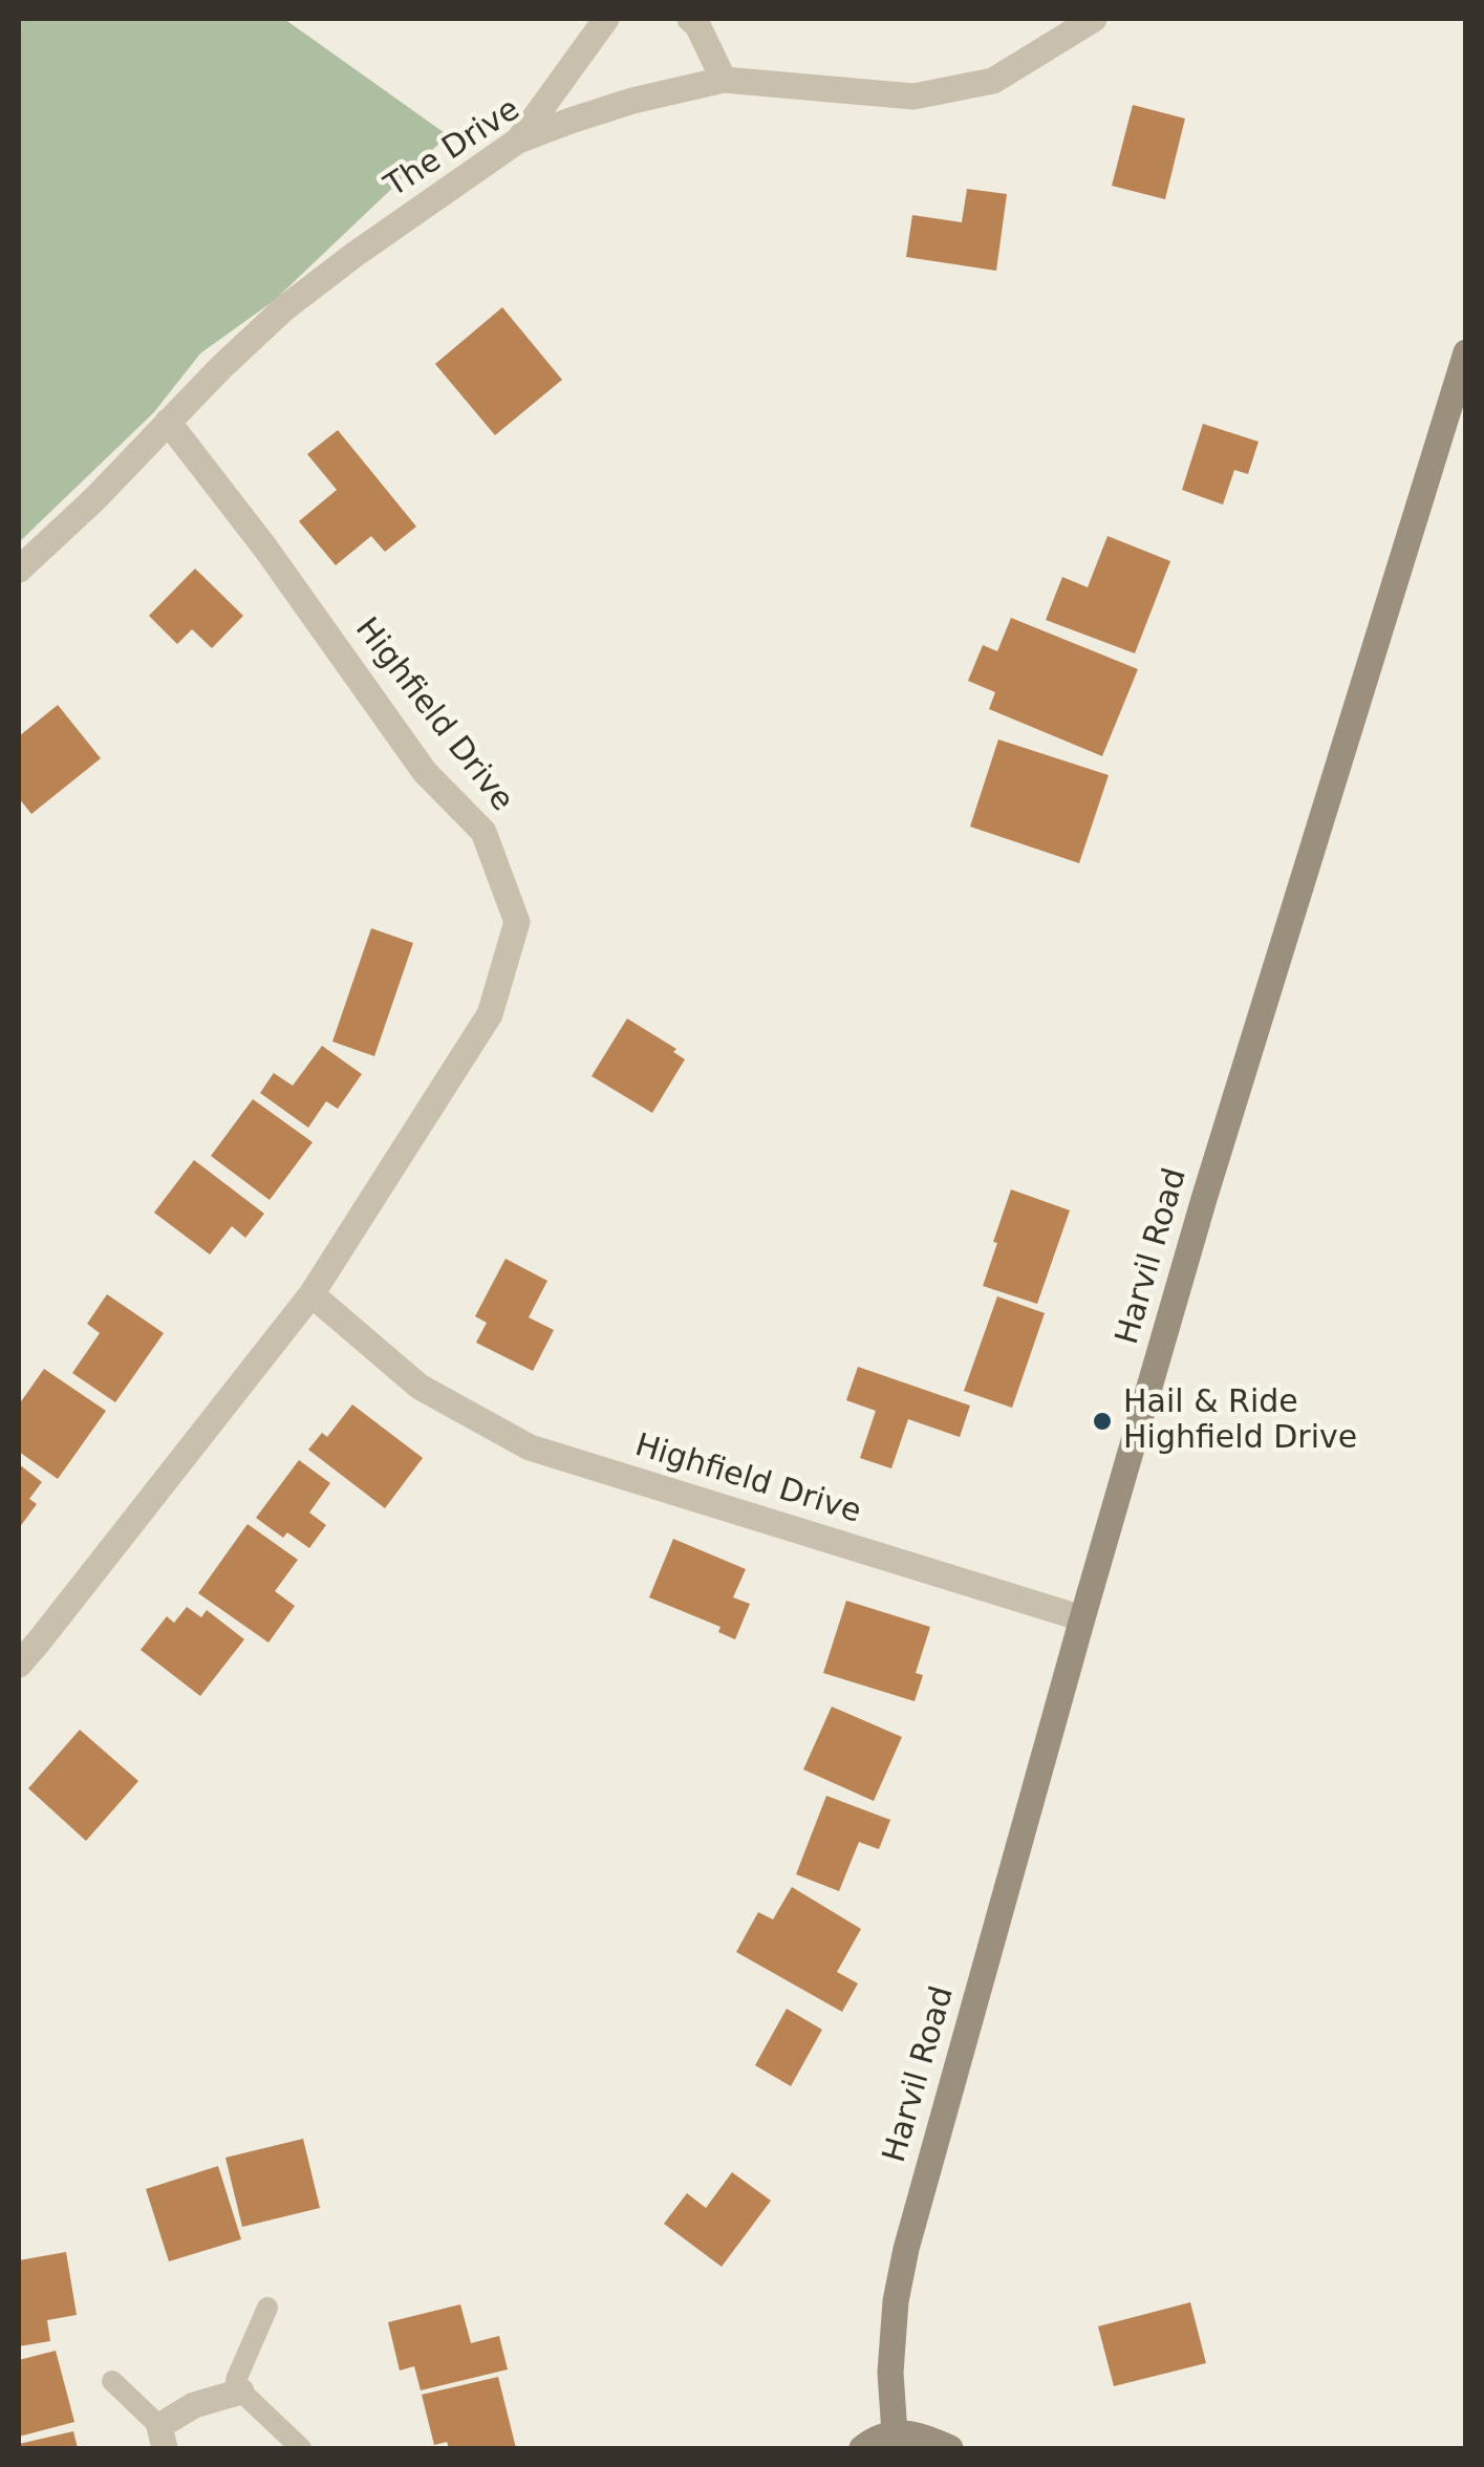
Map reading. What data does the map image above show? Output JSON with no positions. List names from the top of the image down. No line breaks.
{"streets":{"street":["The Drive","Highfield Drive","Harvil Road"]},"crossings":[["The Drive","Highfield Drive"],["Highfield Drive","Harvil Road"]],"places":["Hail & Ride Highfield Drive"]}
